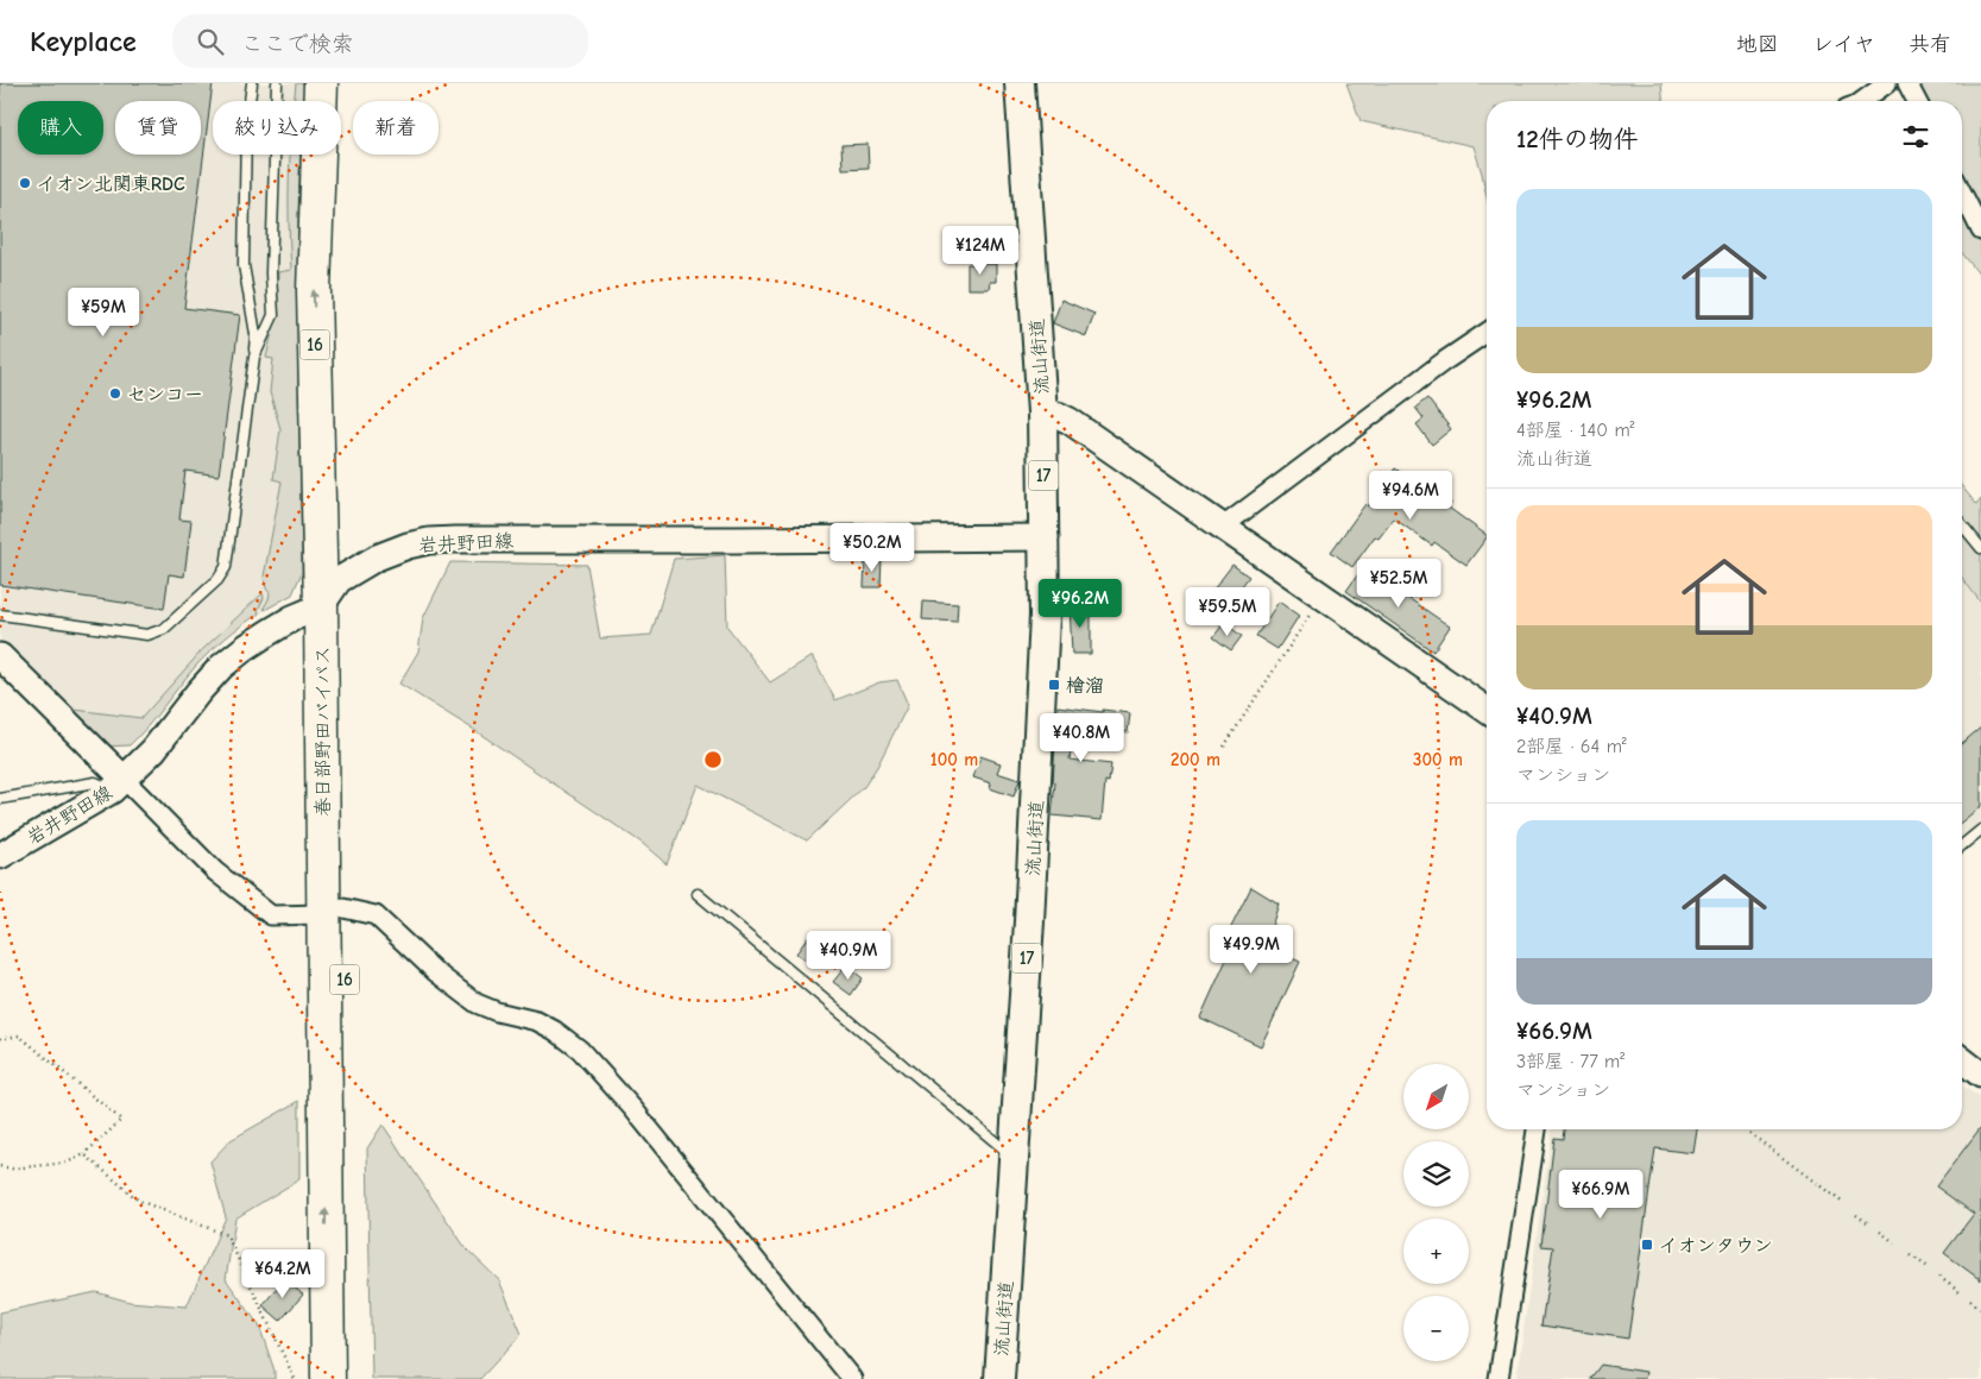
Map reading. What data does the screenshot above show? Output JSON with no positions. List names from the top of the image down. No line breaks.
{"streets":{"highway":["16","春日部野田バイパス"],"main road":["流山街道","17","岩井野田線"]},"crossings":[["流山街道","岩井野田線"],["岩井野田線","春日部野田バイパス"]],"places":{"other":["イオン北関東RDC","センコー"],"transit":["檜溜","イオンタウン"]},"north":"bottom left","page":{"header":"Keyplace","search":"ここで検索","nav":["地図","レイヤ","共有"],"chip":["購入","賃貸","絞り込み","新着"],"heading":"12件の物件","list":[{"name":"¥96.2M","note":"4部屋 · 140 m² · 流山街道"},{"name":"¥40.9M","note":"2部屋 · 64 m² · マンション"},{"name":"¥66.9M","note":"3部屋 · 77 m² · マンション"}],"price":["¥124M","¥59M","¥94.6M","¥50.2M","¥52.5M","¥96.2M","¥59.5M","¥40.8M","¥49.9M","¥40.9M","¥66.9M","¥64.2M"],"map_buttons":["+","−"]},"rings":["100 m","200 m","300 m"]}
